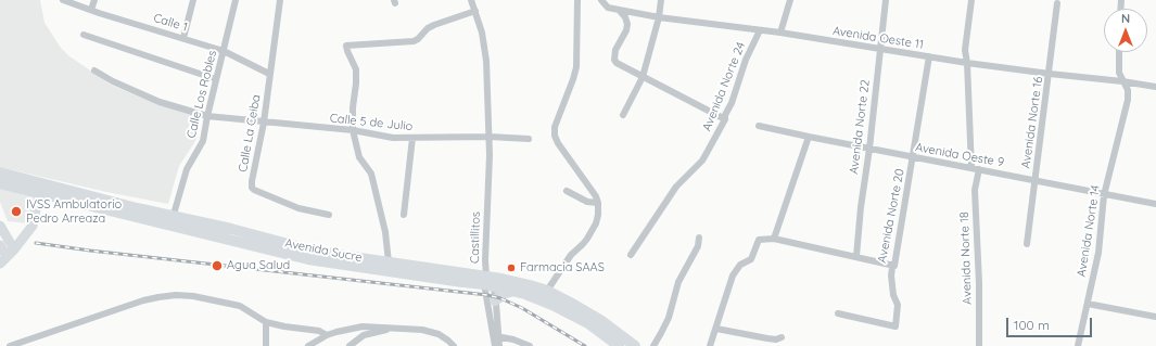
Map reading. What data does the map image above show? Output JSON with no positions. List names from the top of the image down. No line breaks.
{"streets":{"main road":["Avenida Sucre"],"street":["Calle 1","Avenida Oeste 11","Avenida Norte 24","Calle Los Robles","Calle 5 de Julio","Avenida Norte 16","Avenida Norte 22","Calle La Ceiba","Avenida Oeste 9","Avenida Norte 20","Avenida Norte 14","Castillitos","Avenida Norte 18"]},"crossings":[["Calle 1","Calle Los Robles"],["Calle 1","Calle La Ceiba"],["Avenida Oeste 11","Avenida Norte 24"],["Avenida Oeste 11","Avenida Norte 16"],["Avenida Oeste 11","Avenida Norte 22"],["Avenida Oeste 11","Avenida Norte 20"],["Avenida Oeste 11","Avenida Norte 14"],["Avenida Oeste 11","Avenida Norte 18"],["Calle Los Robles","Calle 5 de Julio"],["Calle Los Robles","Avenida Sucre"],["Calle 5 de Julio","Calle La Ceiba"],["Calle 5 de Julio","Castillitos"],["Avenida Norte 16","Avenida Oeste 9"],["Avenida Norte 22","Avenida Oeste 9"],["Avenida Oeste 9","Avenida Norte 20"],["Avenida Oeste 9","Avenida Norte 14"],["Avenida Oeste 9","Avenida Norte 18"],["Castillitos","Avenida Sucre"]],"places":["IVSS Ambulatorio Pedro Arreaza","Agua Salud","Farmacia SAAS"],"scale_bar":"100 m","north":"top"}
